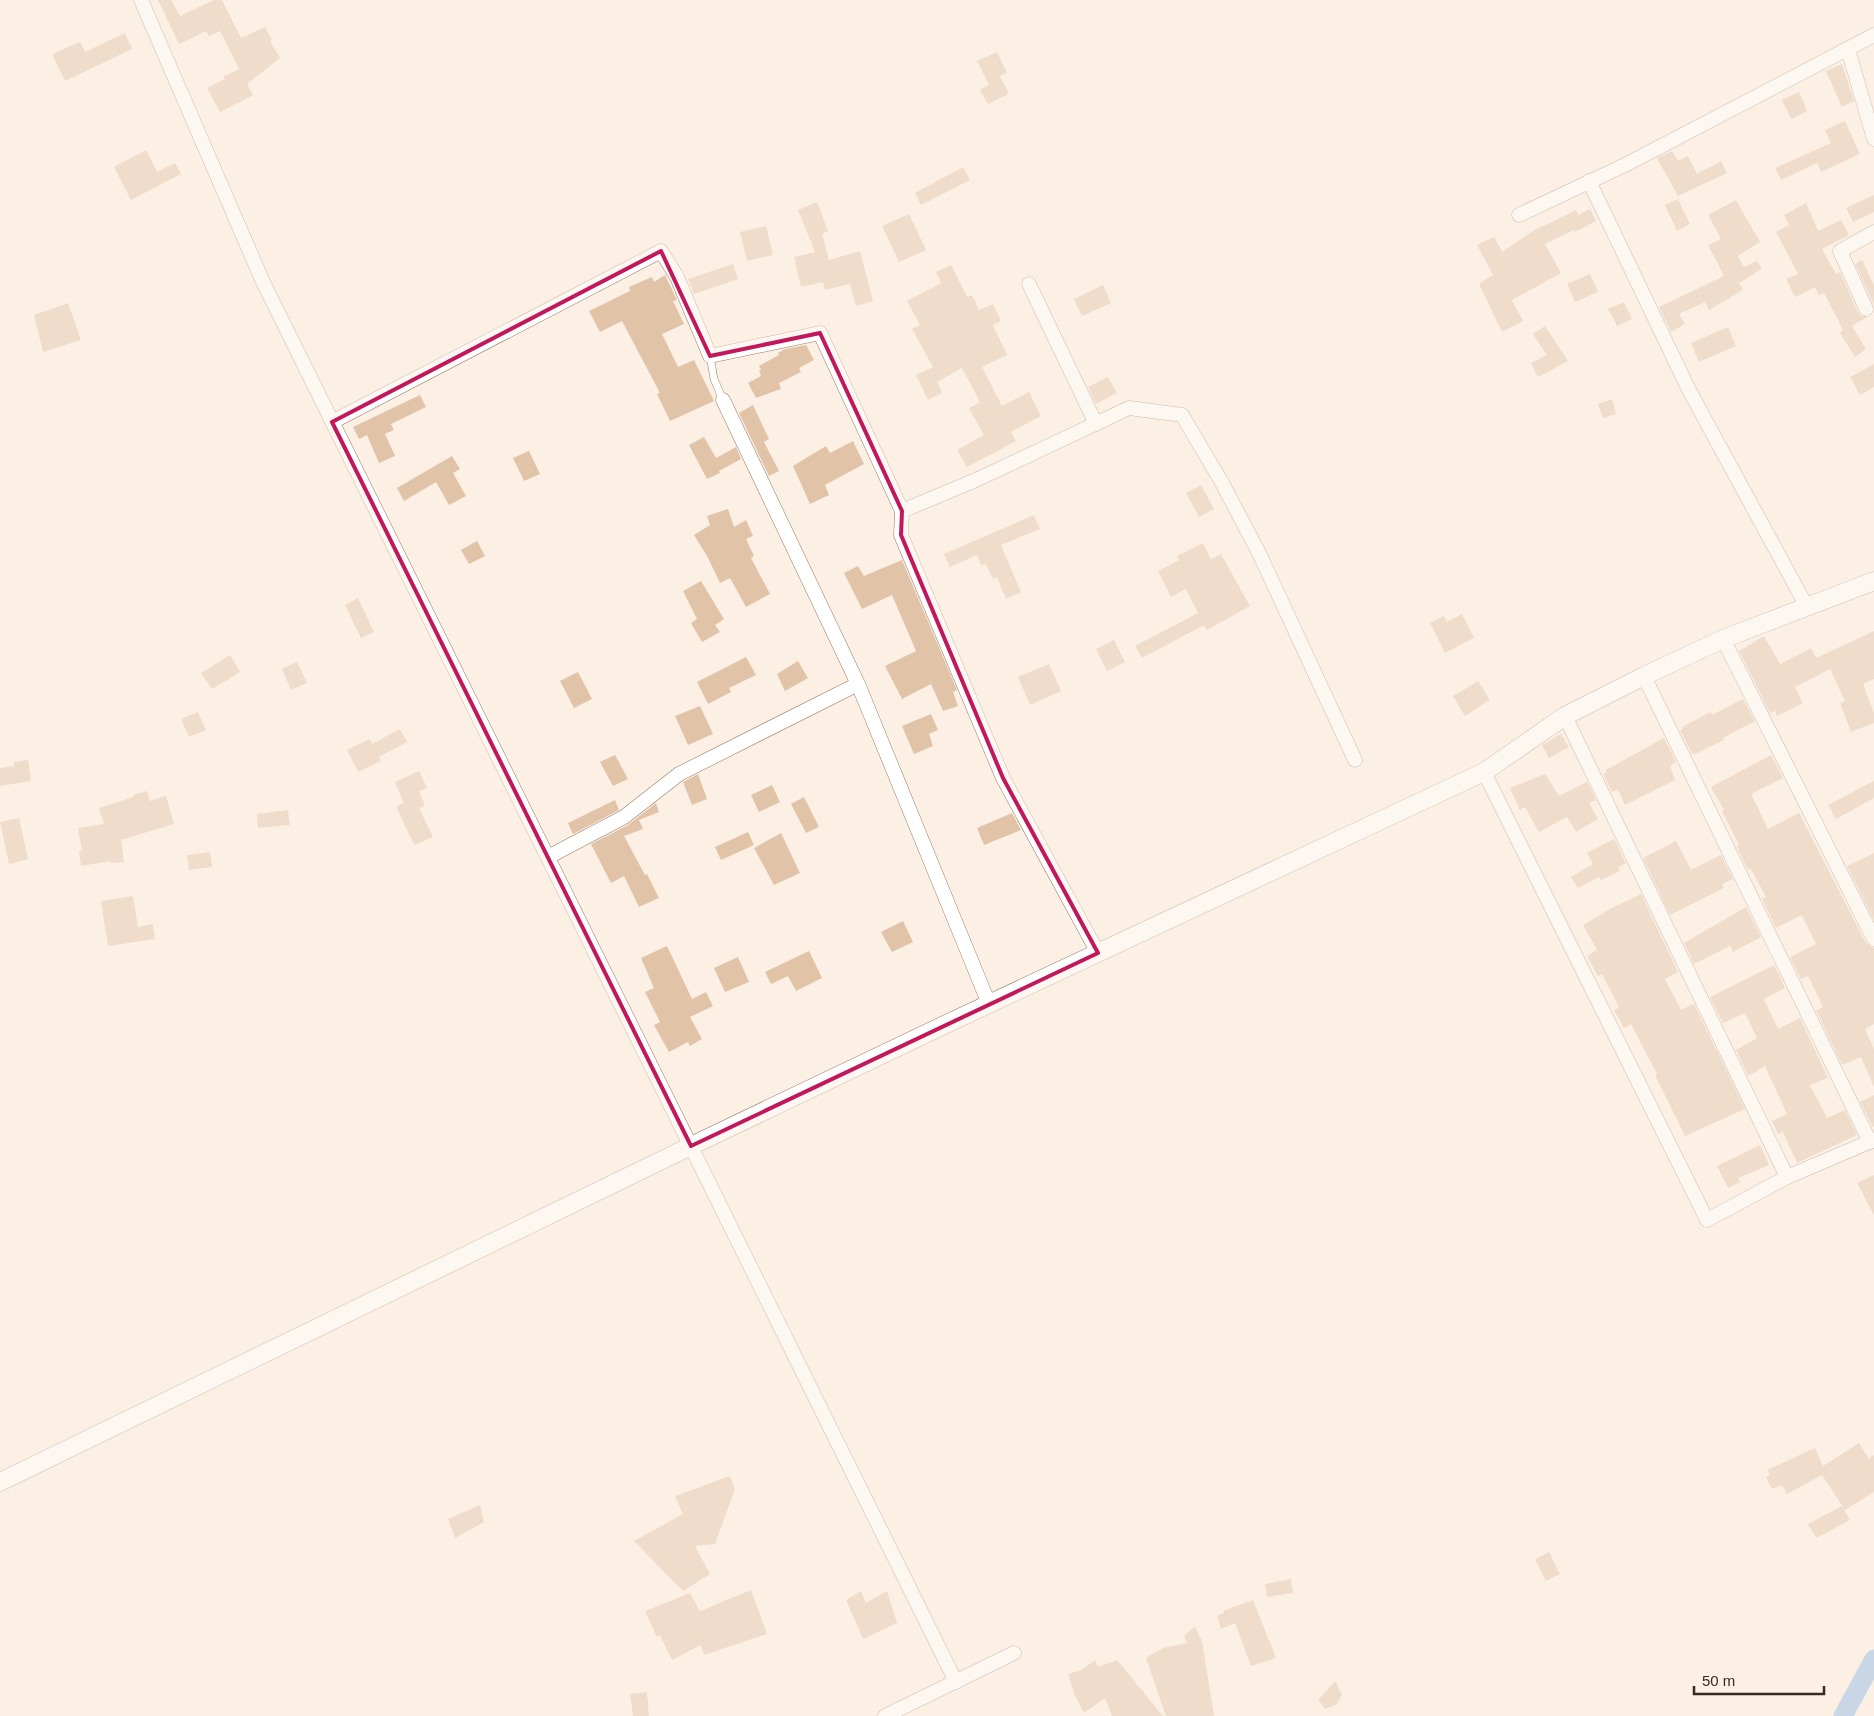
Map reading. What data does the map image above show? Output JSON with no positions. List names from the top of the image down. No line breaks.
{"scale_bar":"50 m"}
